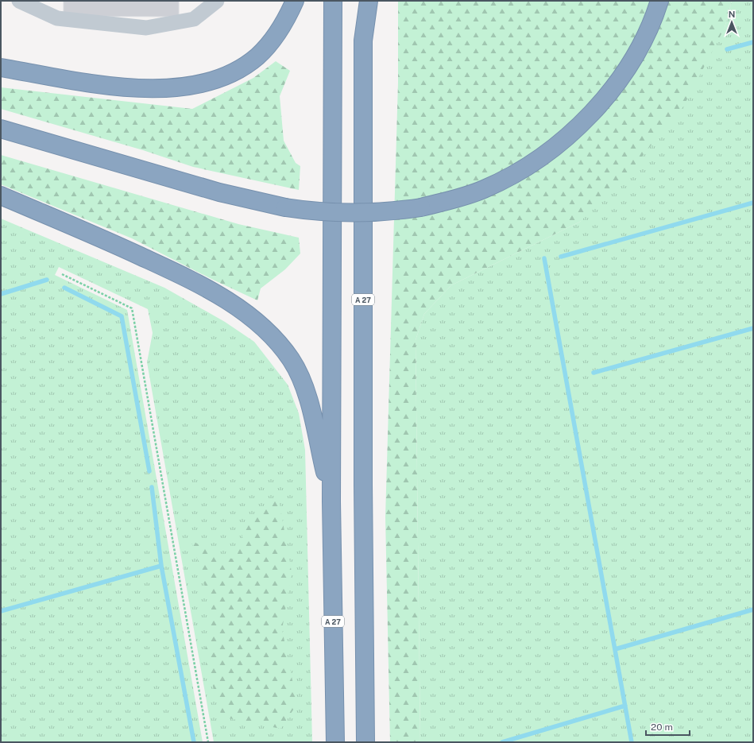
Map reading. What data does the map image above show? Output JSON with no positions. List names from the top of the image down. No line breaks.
{"streets":{"highway":["A 27"]},"scale_bar":"20 m","north":"top"}
